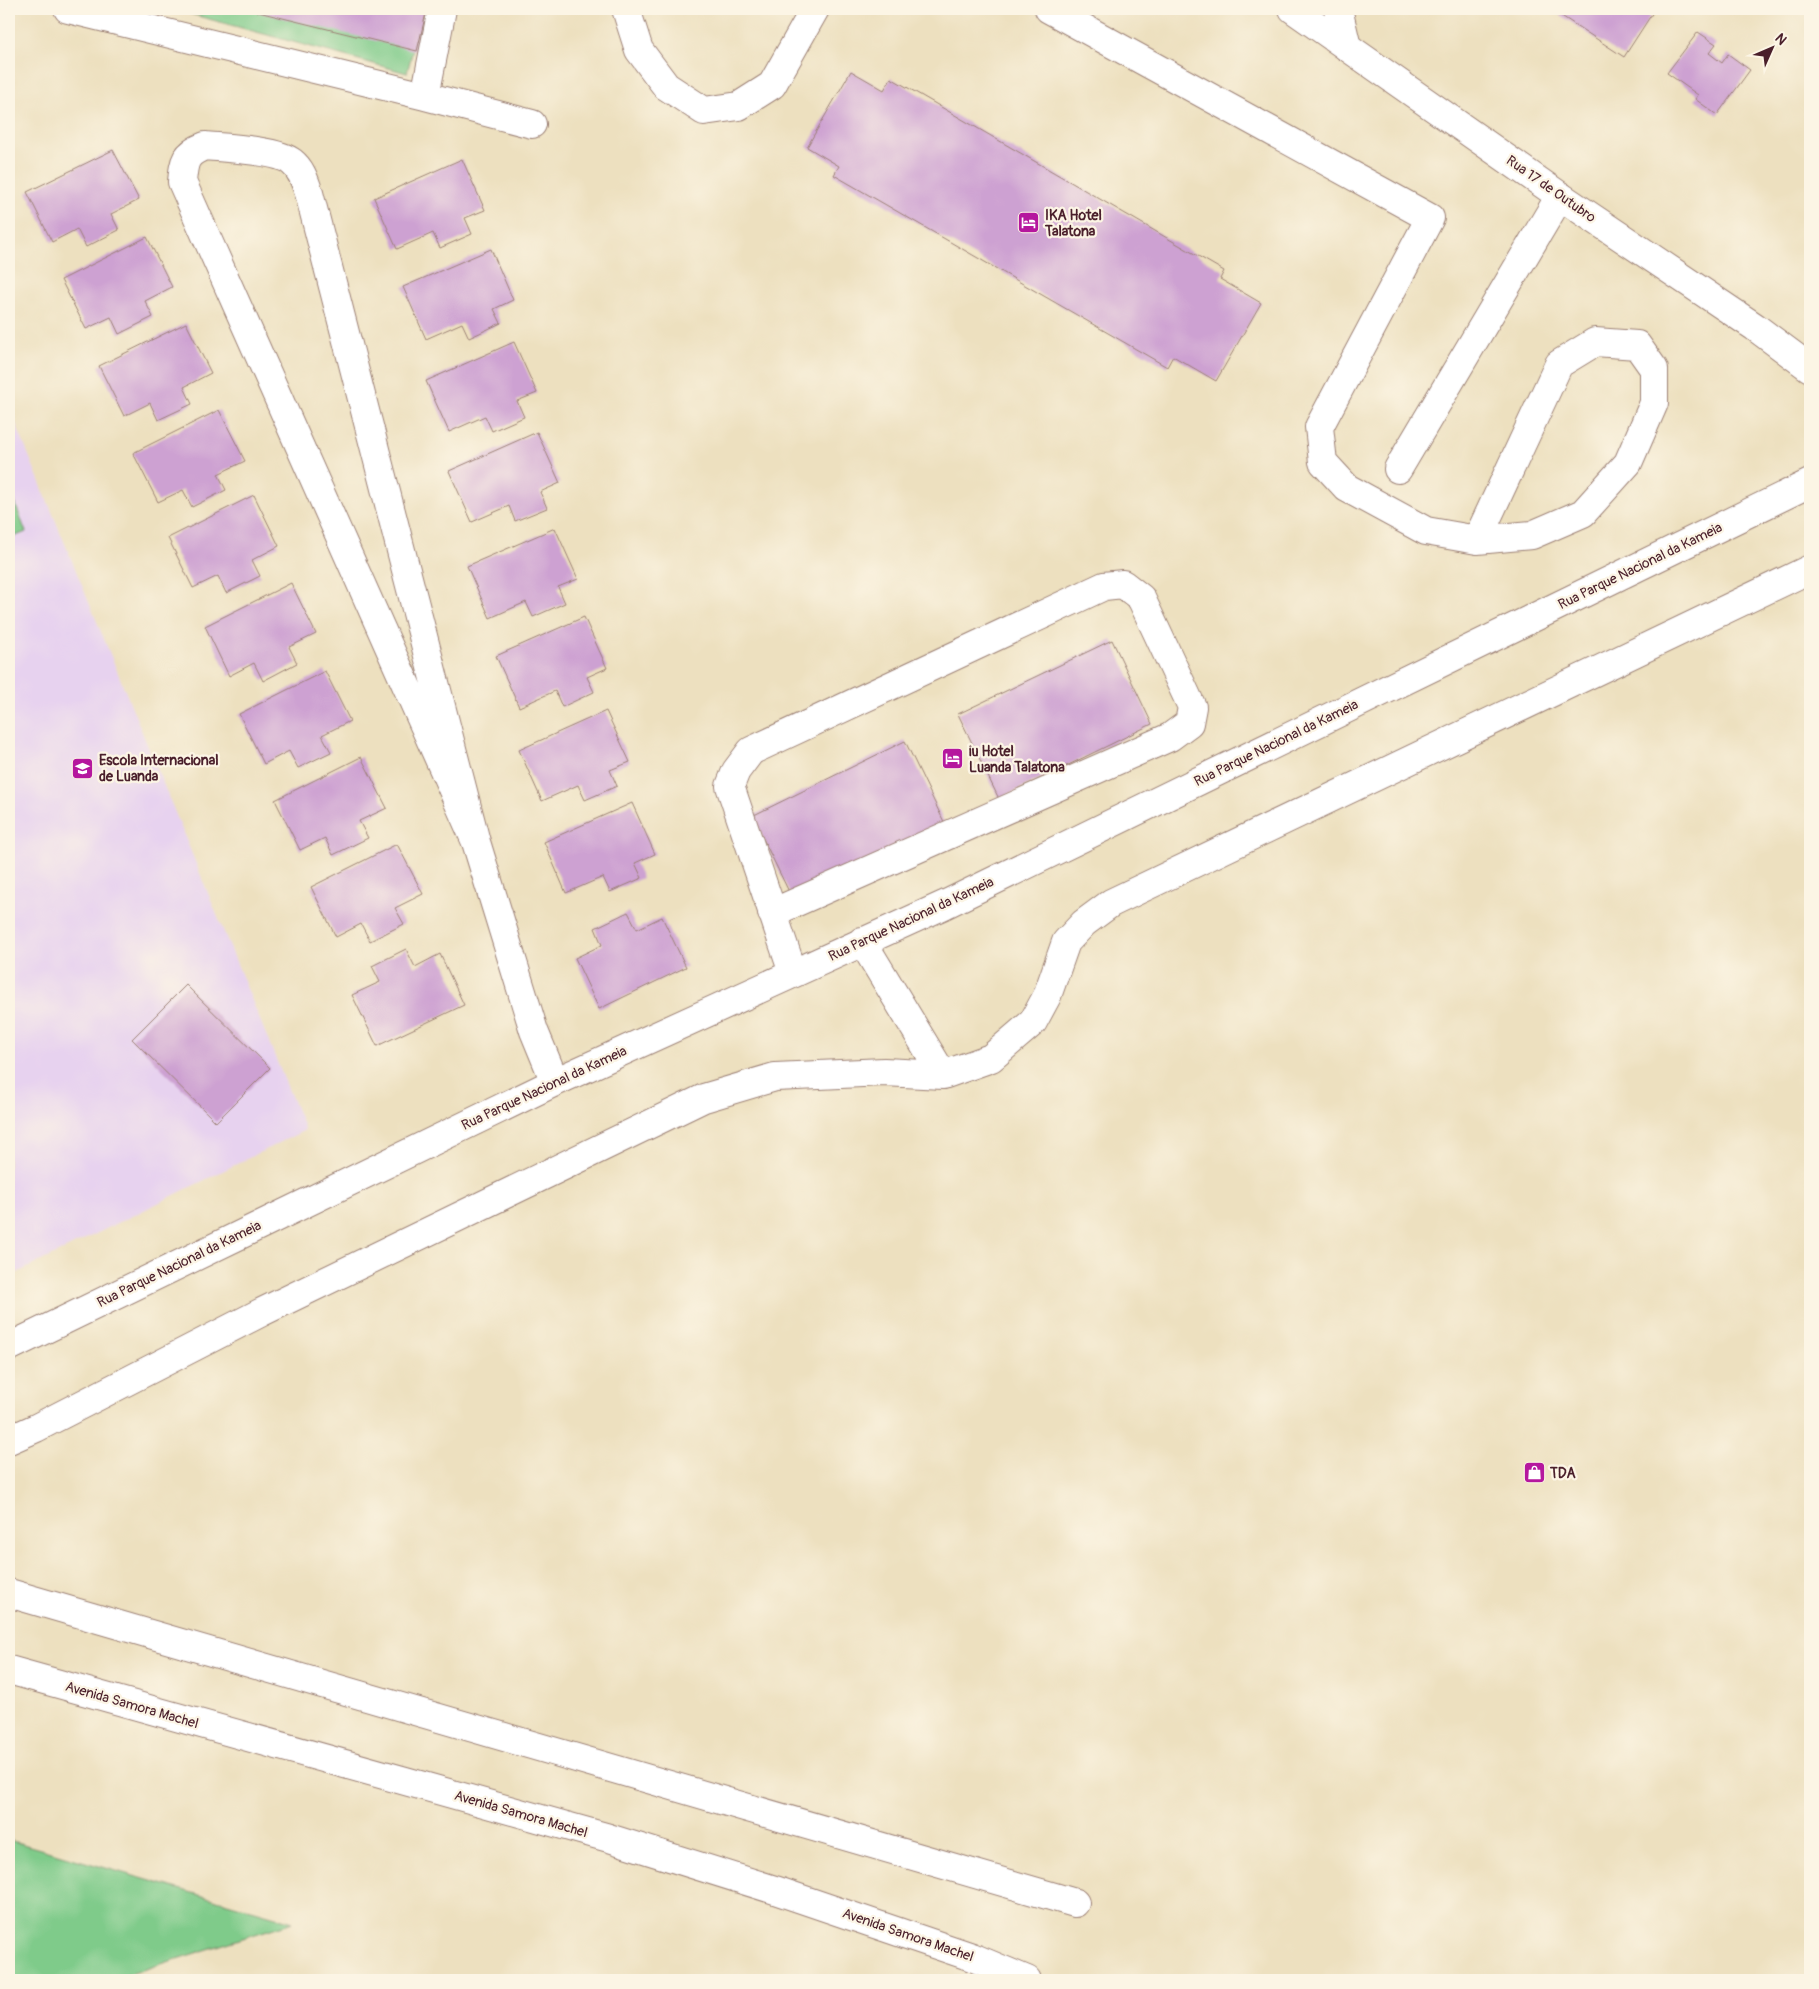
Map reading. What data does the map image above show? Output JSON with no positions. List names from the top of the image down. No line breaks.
{"streets":{"street":["Rua 17 de Outubro","Rua Parque Nacional da Kameia","Avenida Samora Machel"]},"places":{"hotel":["IKA Hotel Talatona","iu Hotel Luanda Talatona"],"school or university":["Escola Internacional de Luanda"],"shop":["TDA"]},"north":"top right"}
